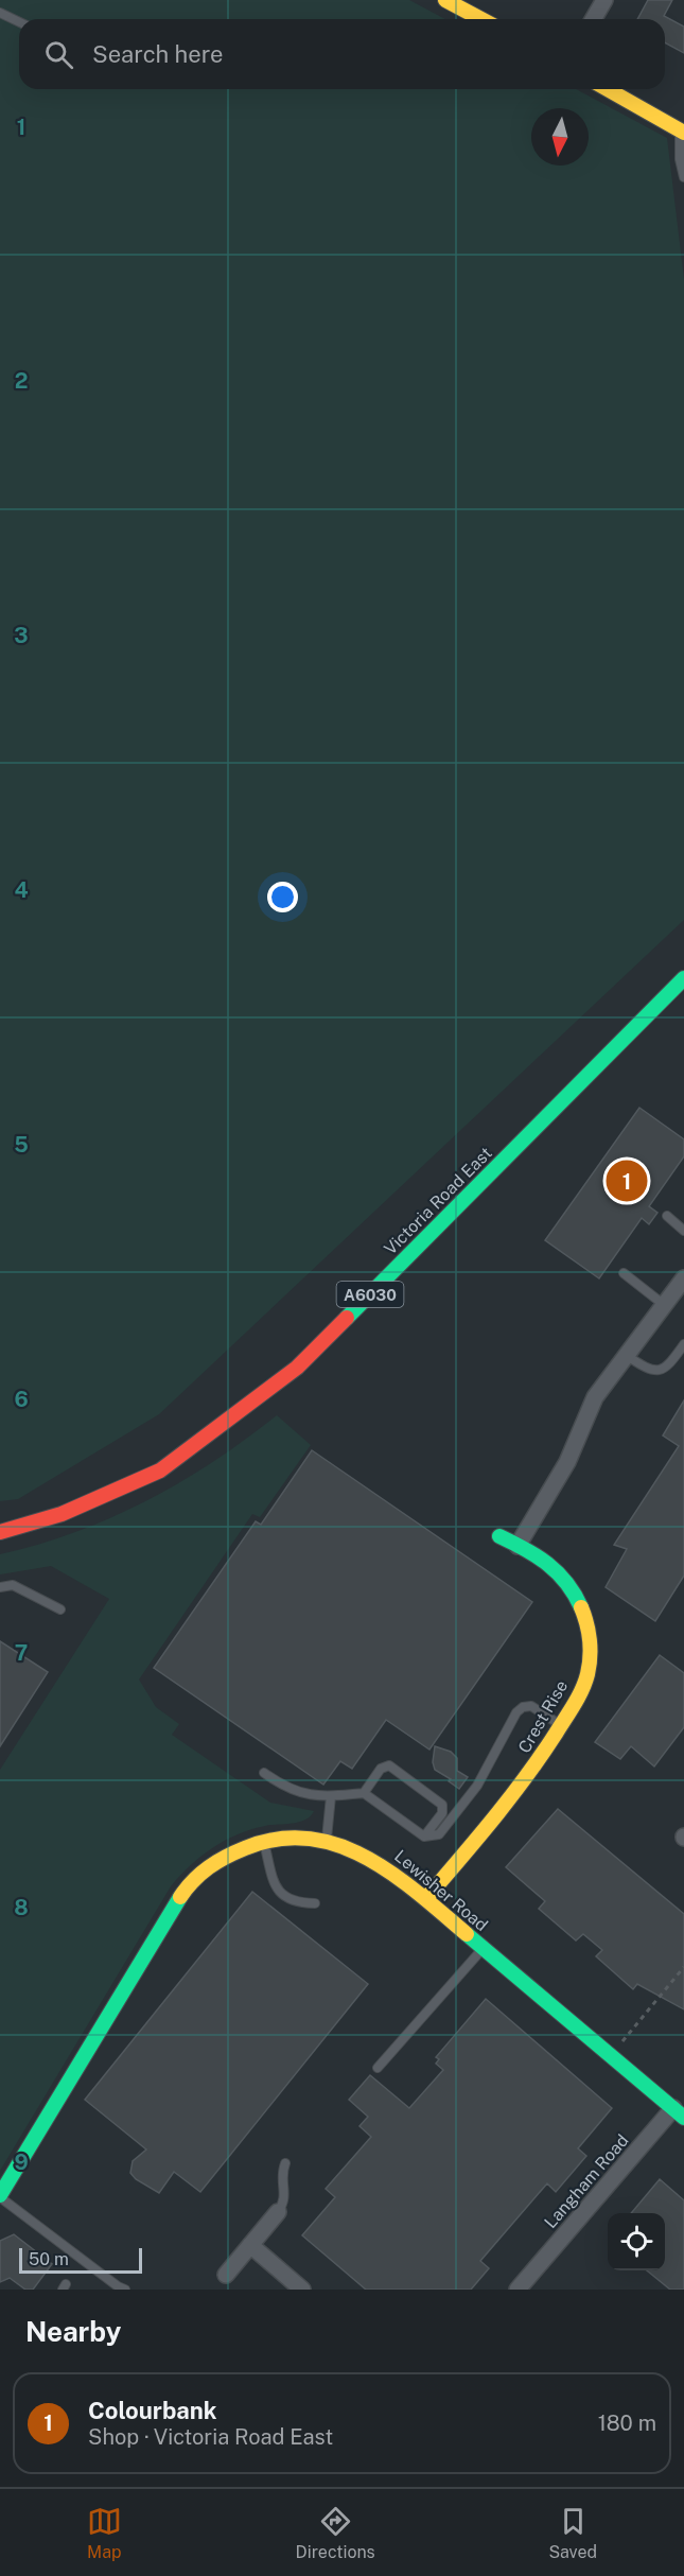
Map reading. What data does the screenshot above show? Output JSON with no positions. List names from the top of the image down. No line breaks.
{"streets":{"main road":["Victoria Road East","A6030","Crest Rise","Lewisher Road"],"street":["Langham Road"]},"crossings":[["Crest Rise","Lewisher Road"],["Lewisher Road","Langham Road"]],"scale_bar":"50 m","north":"bottom","page":{"search":"Search here","pins":"1","scale":"50 m","heading":"Nearby","list":[{"mark":"1","name":"Colourbank","note":"Shop · Victoria Road East","value":"180 m"}],"nav":["Map","Directions","Saved"]},"grid":{"rows":["1","2","3","4","5","6","7","8","9"]}}
